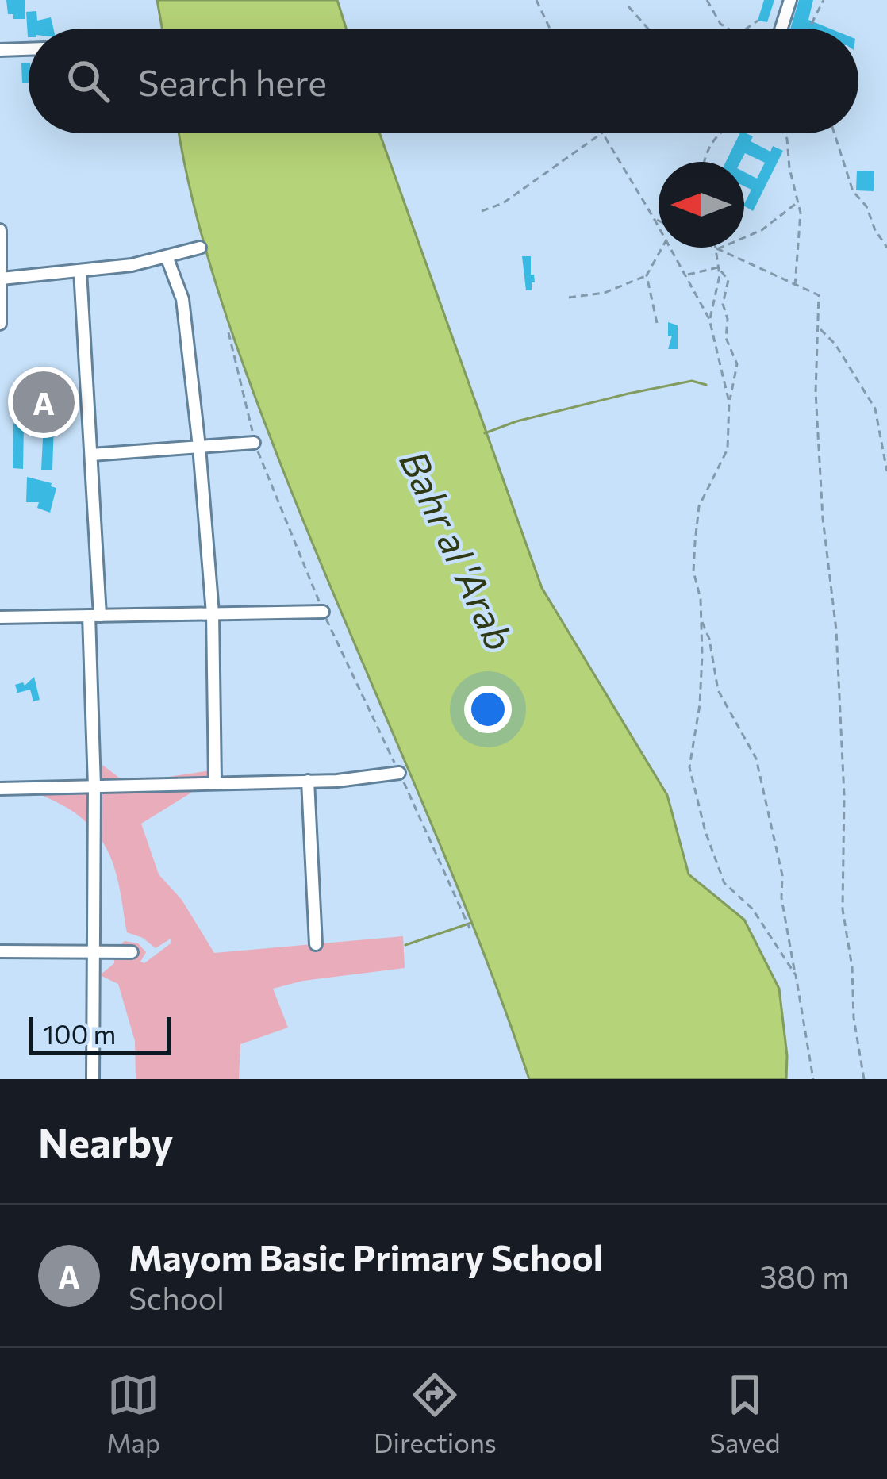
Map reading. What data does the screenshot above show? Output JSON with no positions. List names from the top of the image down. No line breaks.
{"water":["Bahr al 'Arab"],"scale_bar":"100 m","north":"left","page":{"search":"Search here","pins":"A","scale":"100 m","heading":"Nearby","list":[{"mark":"A","name":"Mayom Basic Primary School","note":"School","value":"380 m"}],"nav":["Map","Directions","Saved"]}}
